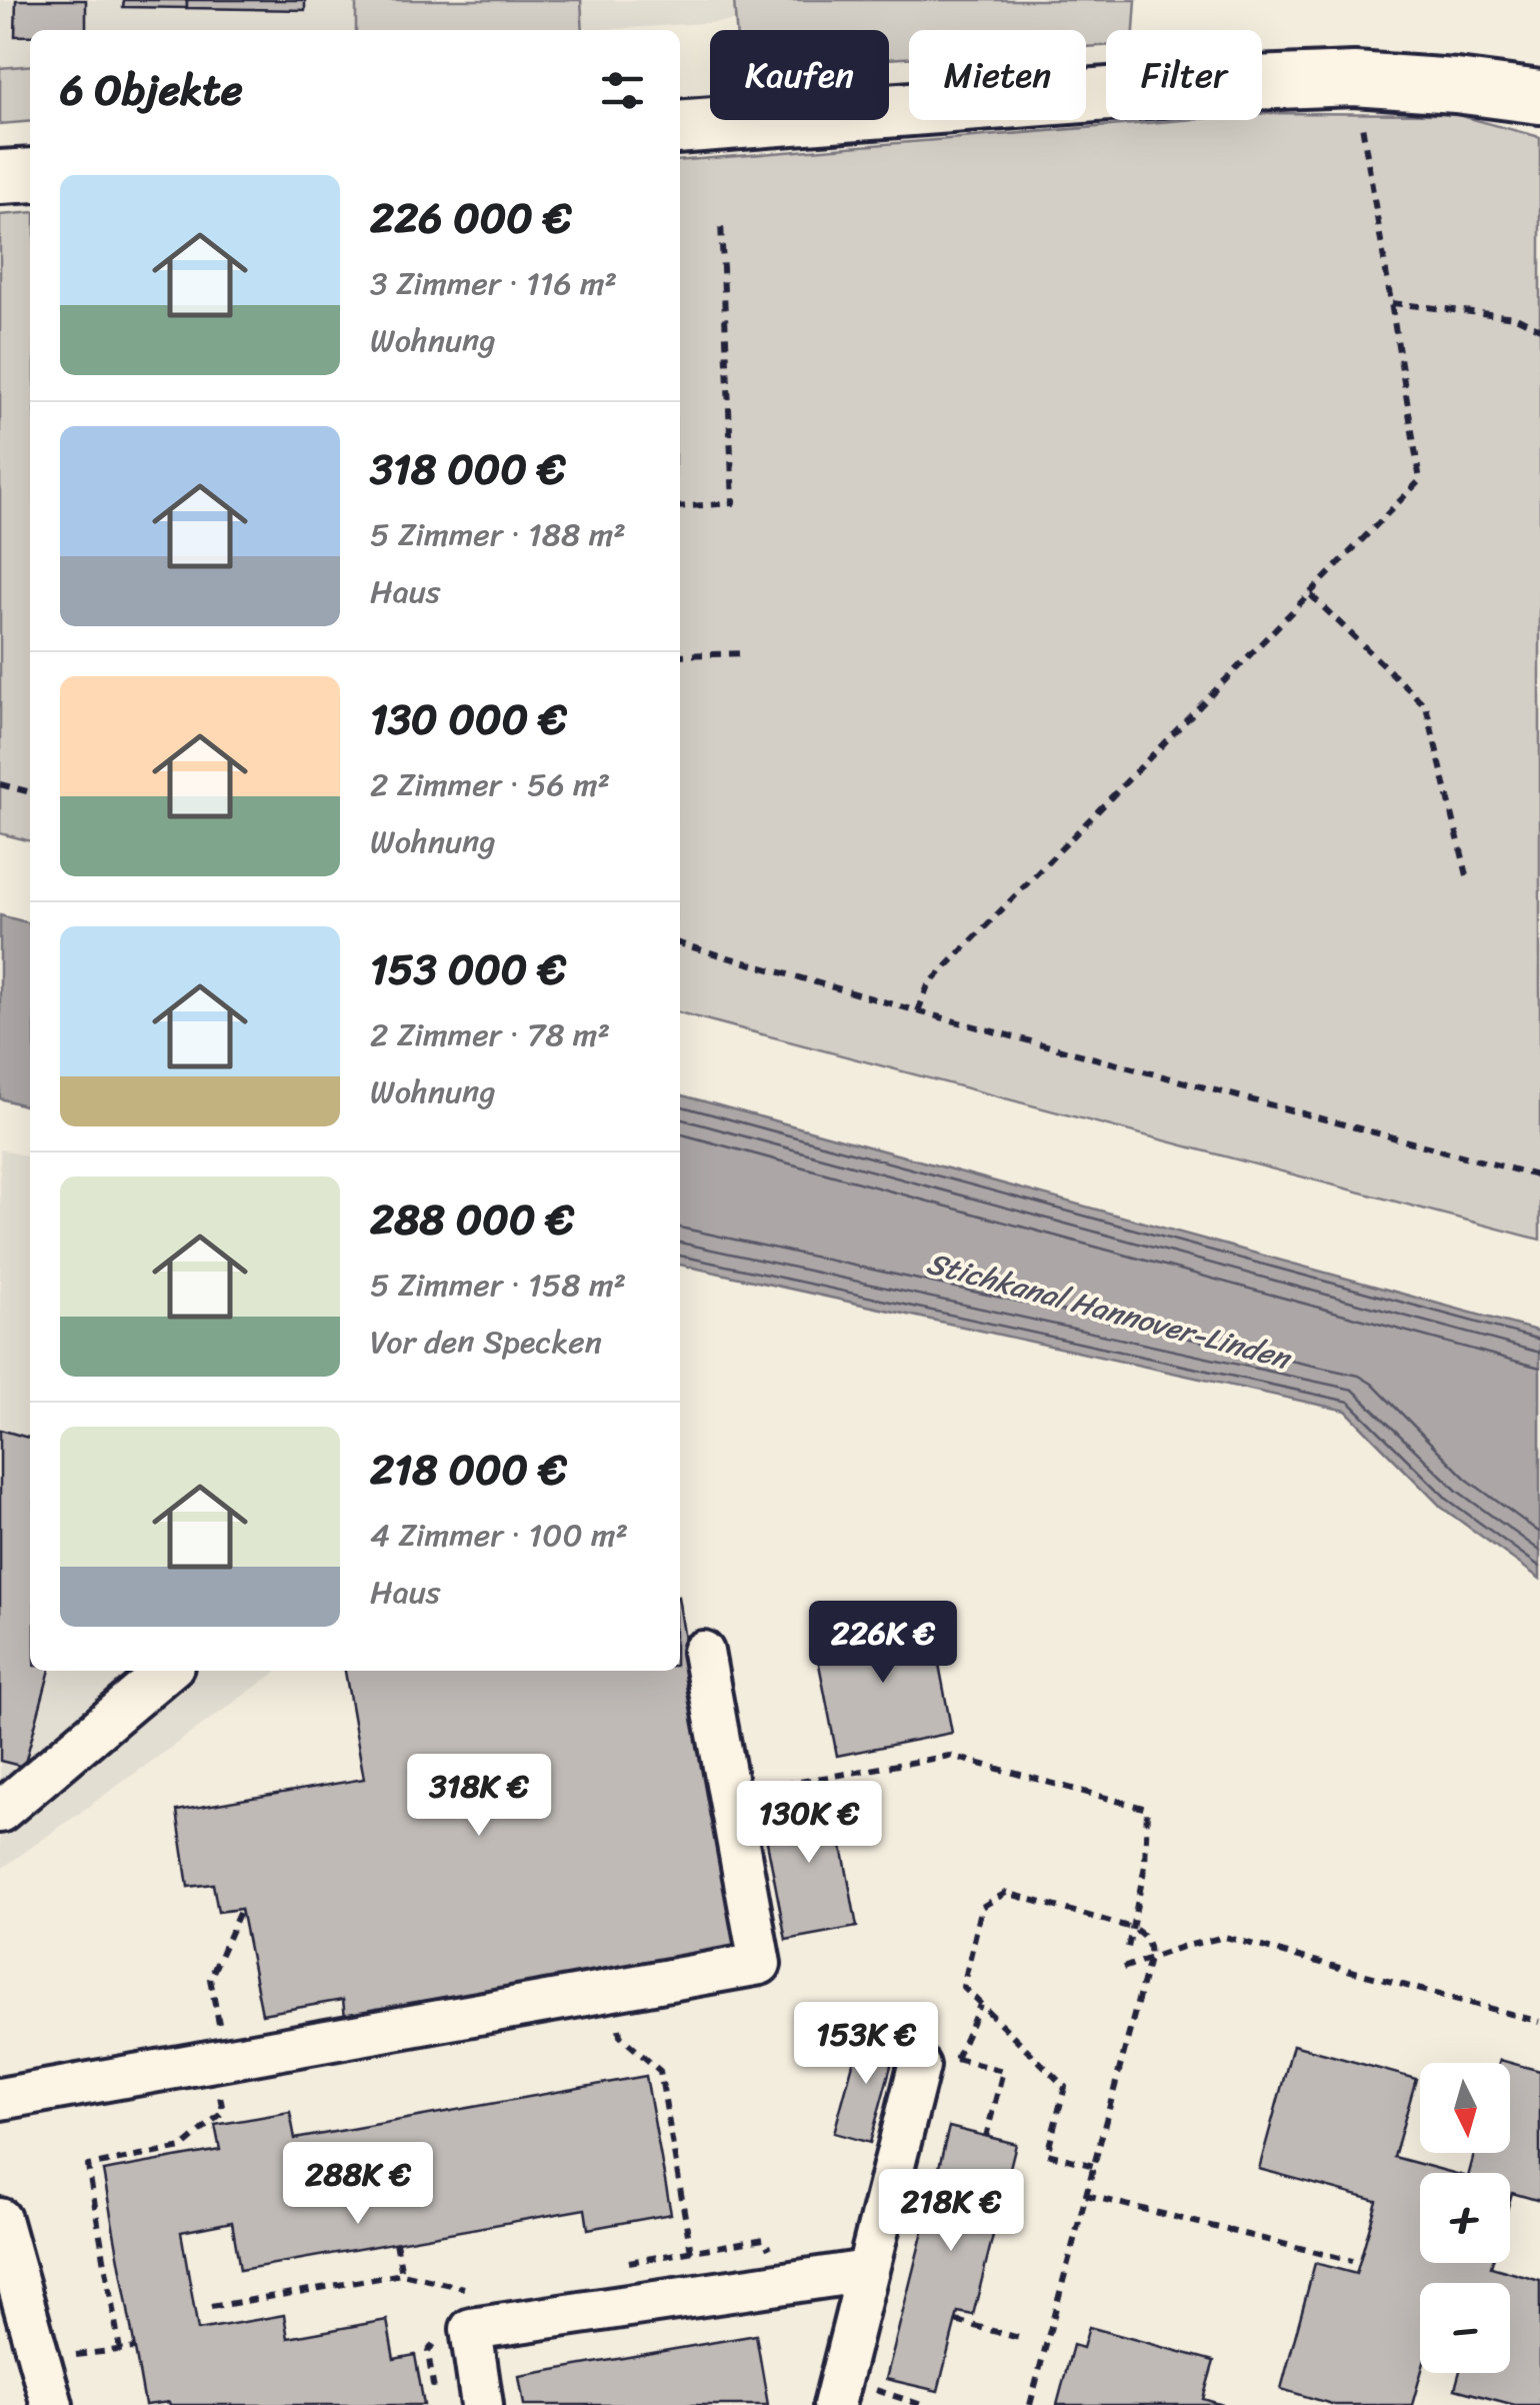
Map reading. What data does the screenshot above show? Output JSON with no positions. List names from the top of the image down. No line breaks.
{"water":["Stichkanal Hannover-Linden"],"north":"bottom","page":{"chip":["Kaufen","Mieten","Filter"],"heading":"6 Objekte","list":[{"name":"226 000 €","note":"3 Zimmer · 116 m² · Wohnung"},{"name":"318 000 €","note":"5 Zimmer · 188 m² · Haus"},{"name":"130 000 €","note":"2 Zimmer · 56 m² · Wohnung"},{"name":"153 000 €","note":"2 Zimmer · 78 m² · Wohnung"},{"name":"288 000 €","note":"5 Zimmer · 158 m² · Vor den Specken"},{"name":"218 000 €","note":"4 Zimmer · 100 m² · Haus"}],"price":["226K €","318K €","130K €","153K €","288K €","218K €"],"map_buttons":["+","−"]}}
